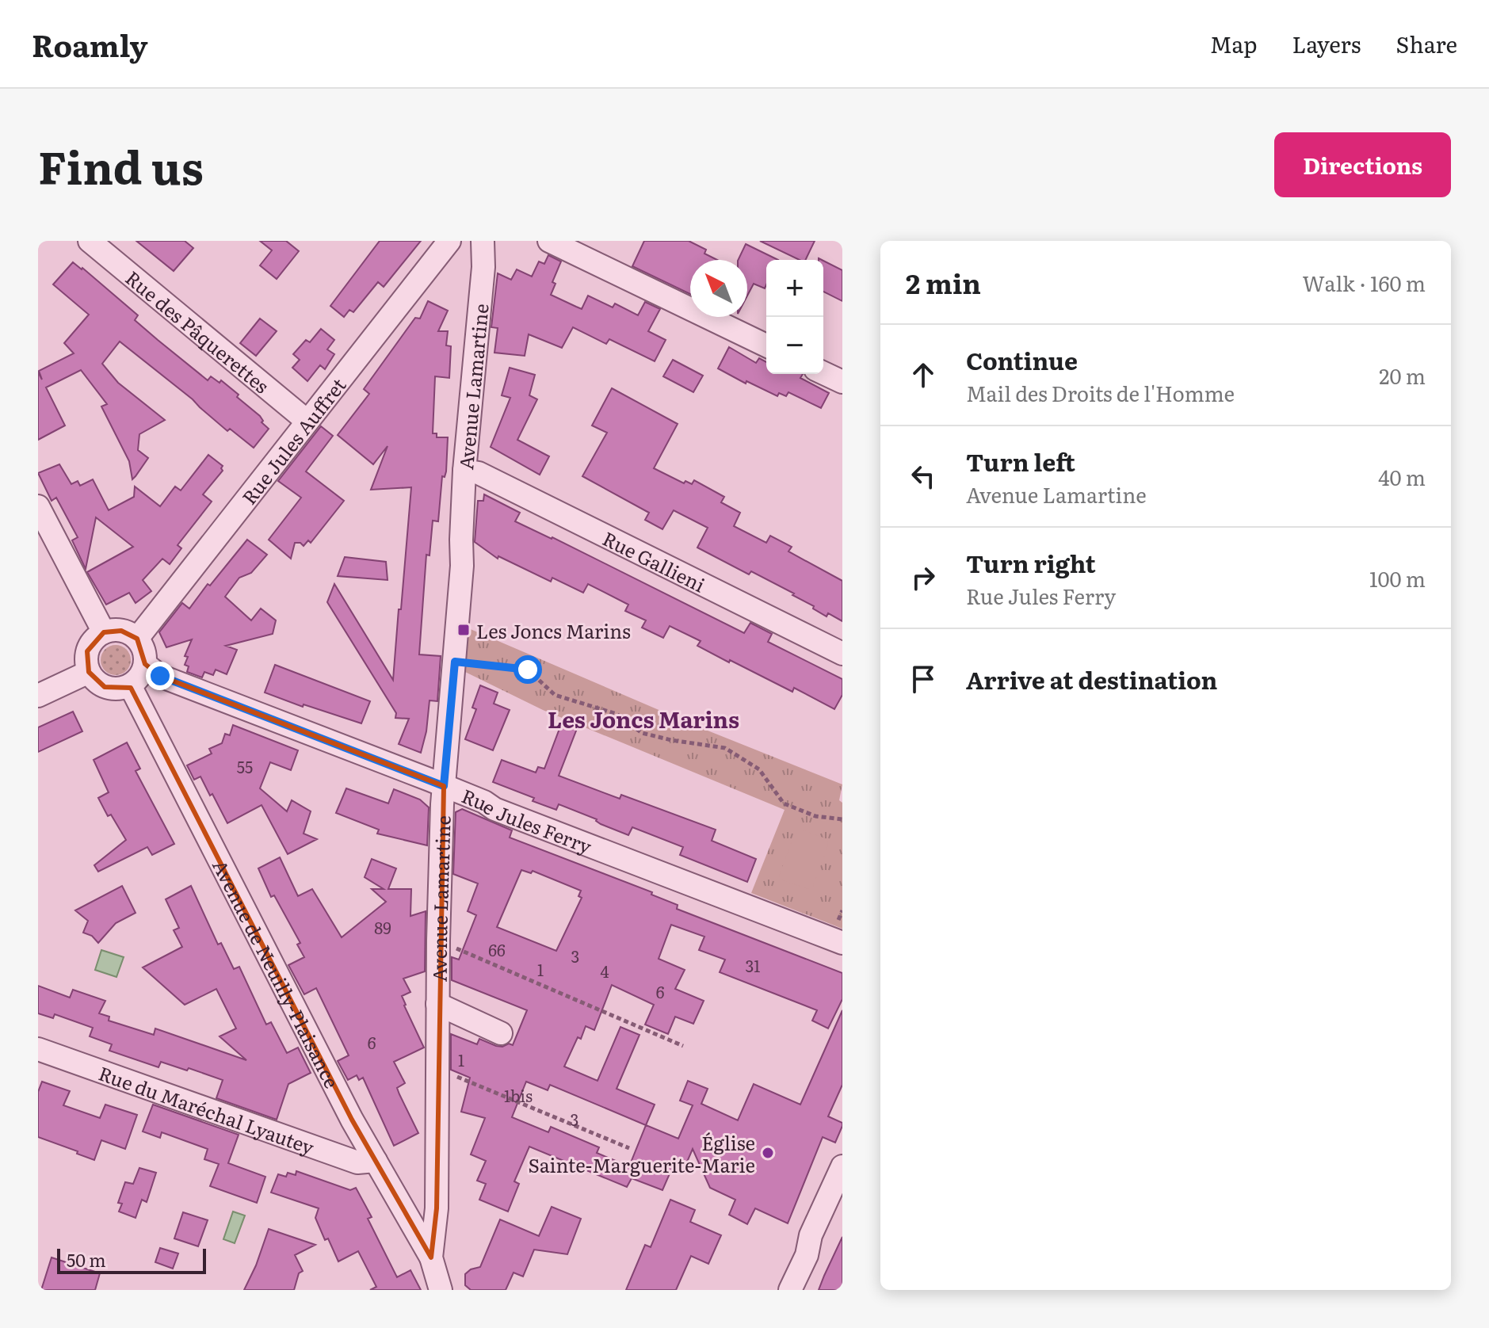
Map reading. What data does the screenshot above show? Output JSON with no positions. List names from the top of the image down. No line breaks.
{"streets":{"street":["Rue des Pâquerettes","Avenue Lamartine","Rue Jules Auffret","Rue Gallieni","Rue Jules Ferry","Avenue de Neuilly-Plaisance","Rue du Maréchal Lyautey"]},"crossings":[["Rue des Pâquerettes","Rue Jules Auffret"],["Avenue Lamartine","Rue Gallieni"],["Avenue Lamartine","Rue Jules Ferry"],["Avenue Lamartine","Avenue de Neuilly-Plaisance"],["Rue Jules Auffret","Rue Jules Ferry"],["Rue Jules Auffret","Avenue de Neuilly-Plaisance"],["Rue Jules Ferry","Avenue de Neuilly-Plaisance"],["Avenue de Neuilly-Plaisance","Rue du Maréchal Lyautey"]],"districts":["Les Joncs Marins"],"places":{"transit":["Les Joncs Marins"],"other":["Église Sainte-Marguerite-Marie"]},"house_numbers":["55","89","66","3","31","1","4","6","6","1","1bis","3"],"scale_bar":"50 m","north":"top left","page":{"header":"Roamly","nav":["Map","Layers","Share"],"title":"Find us","buttons":"Directions","heading":["2 min","Walk · 160 m"],"map_buttons":["+","−"],"list":[["Continue","Mail des Droits de l'Homme","20 m"],["Turn left","Avenue Lamartine","40 m"],["Turn right","Rue Jules Ferry","100 m"],"Arrive at destination"],"scale":"50 m"}}
